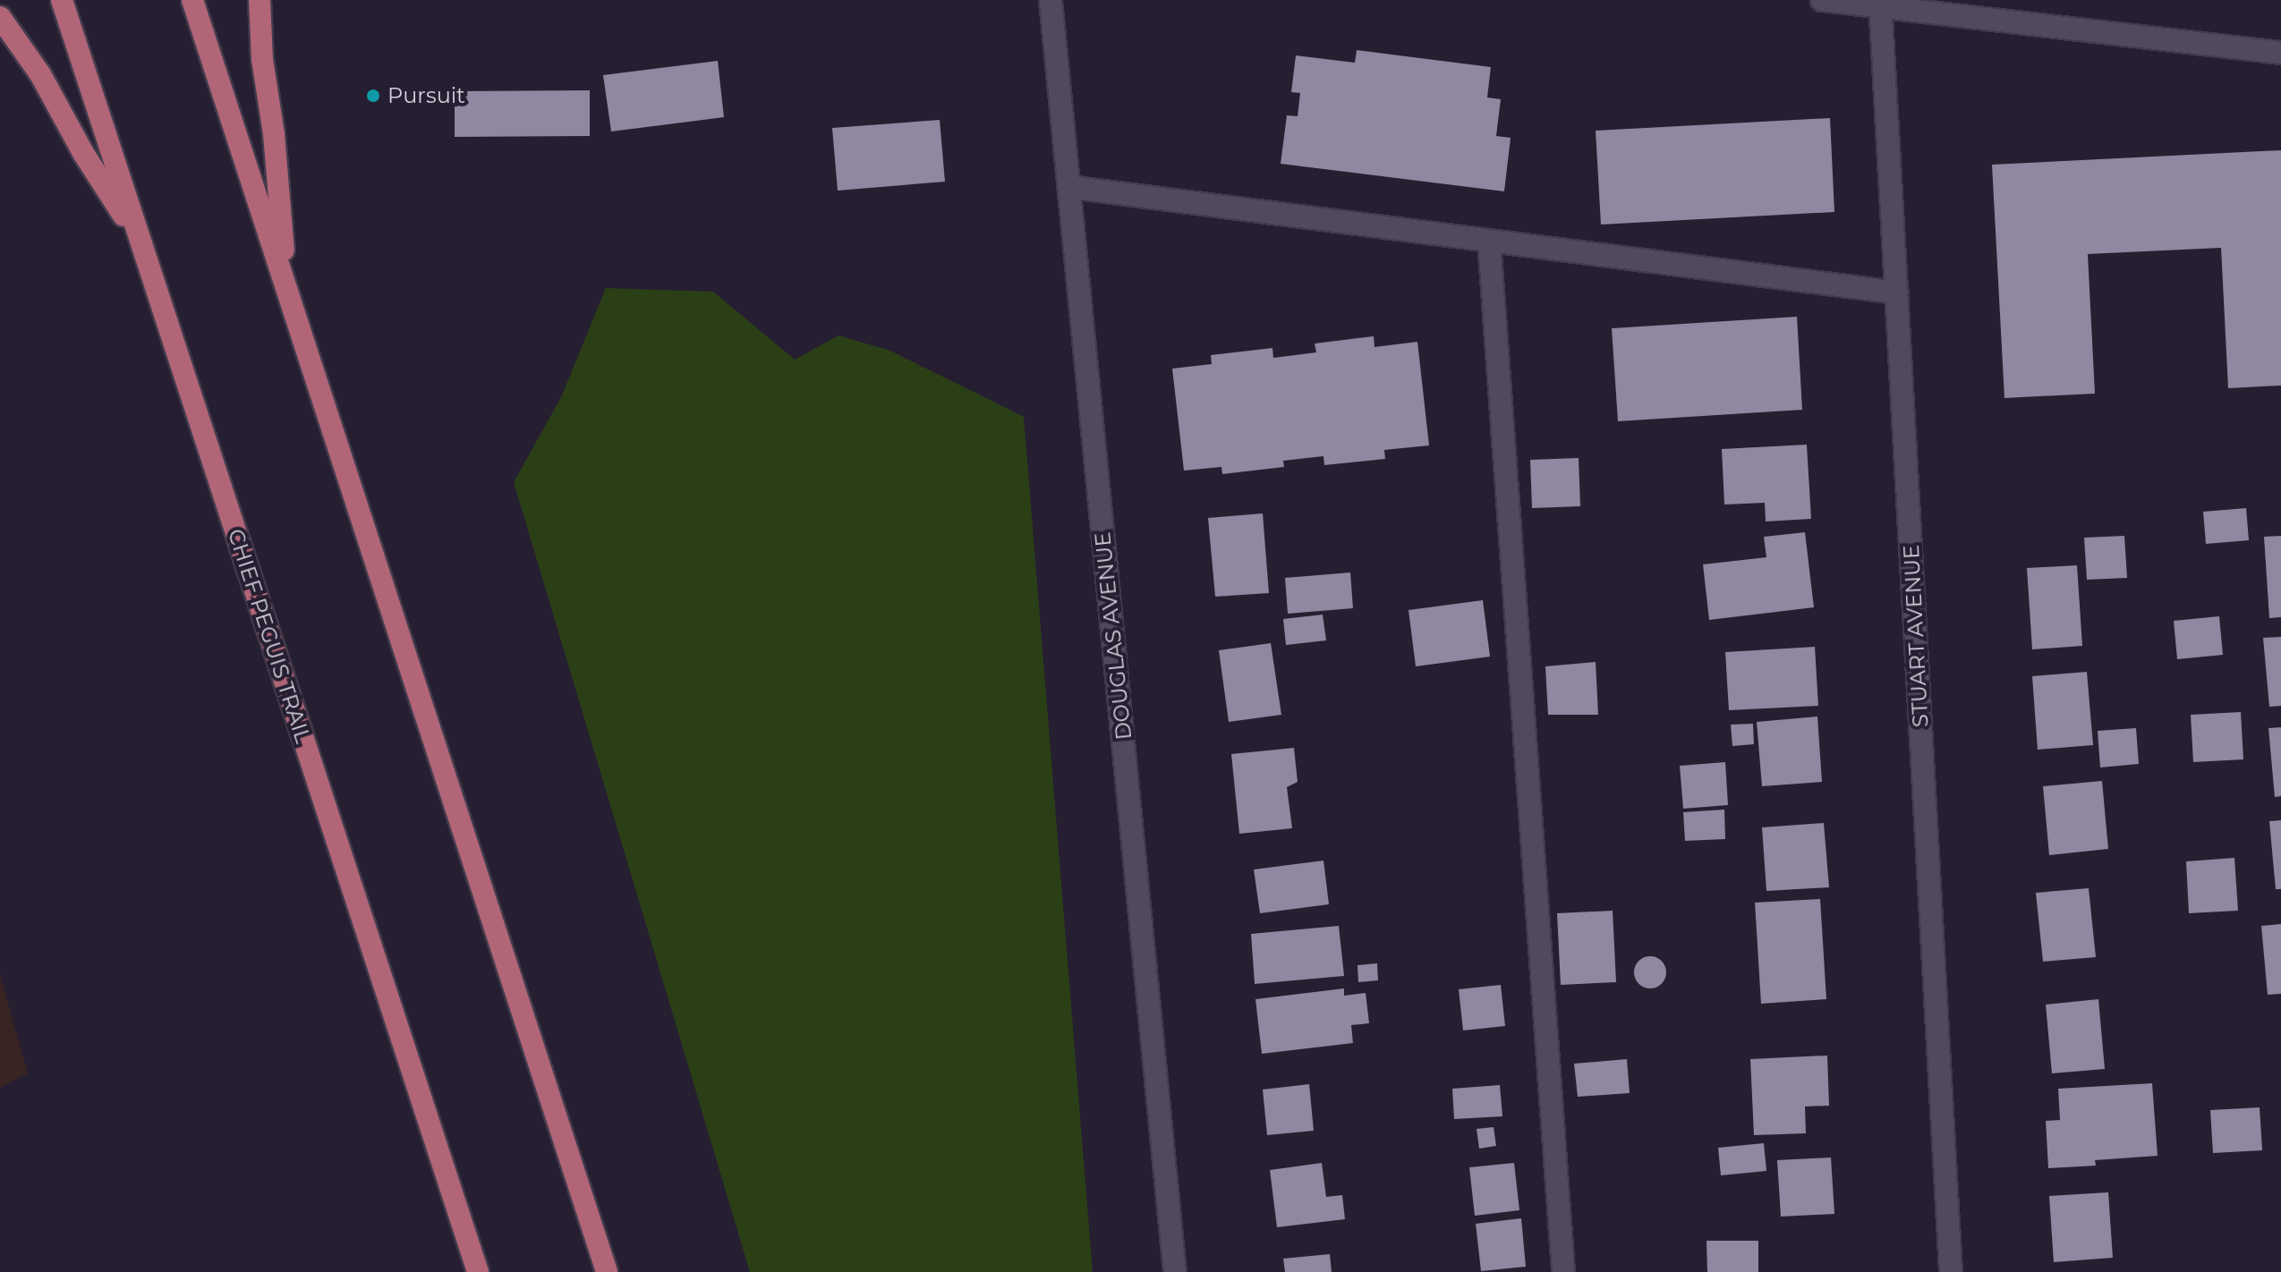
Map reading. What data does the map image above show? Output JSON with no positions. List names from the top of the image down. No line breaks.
{"streets":{"main road":["CHIEF PEGUIS TRAIL"],"street":["DOUGLAS AVENUE","STUART AVENUE"]},"places":["Pursuit"]}
